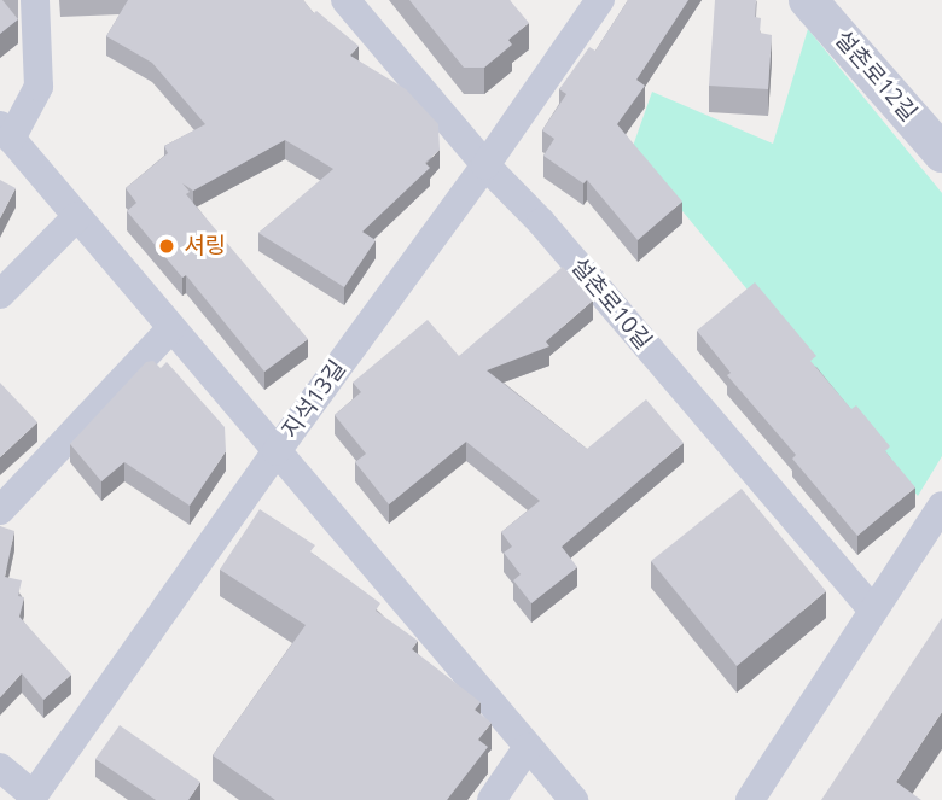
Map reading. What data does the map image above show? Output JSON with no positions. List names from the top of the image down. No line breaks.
{"streets":{"street":["설촌로12길","설촌로10길","지석13길"]},"crossings":[["설촌로10길","지석13길"]],"places":["셔링"]}
